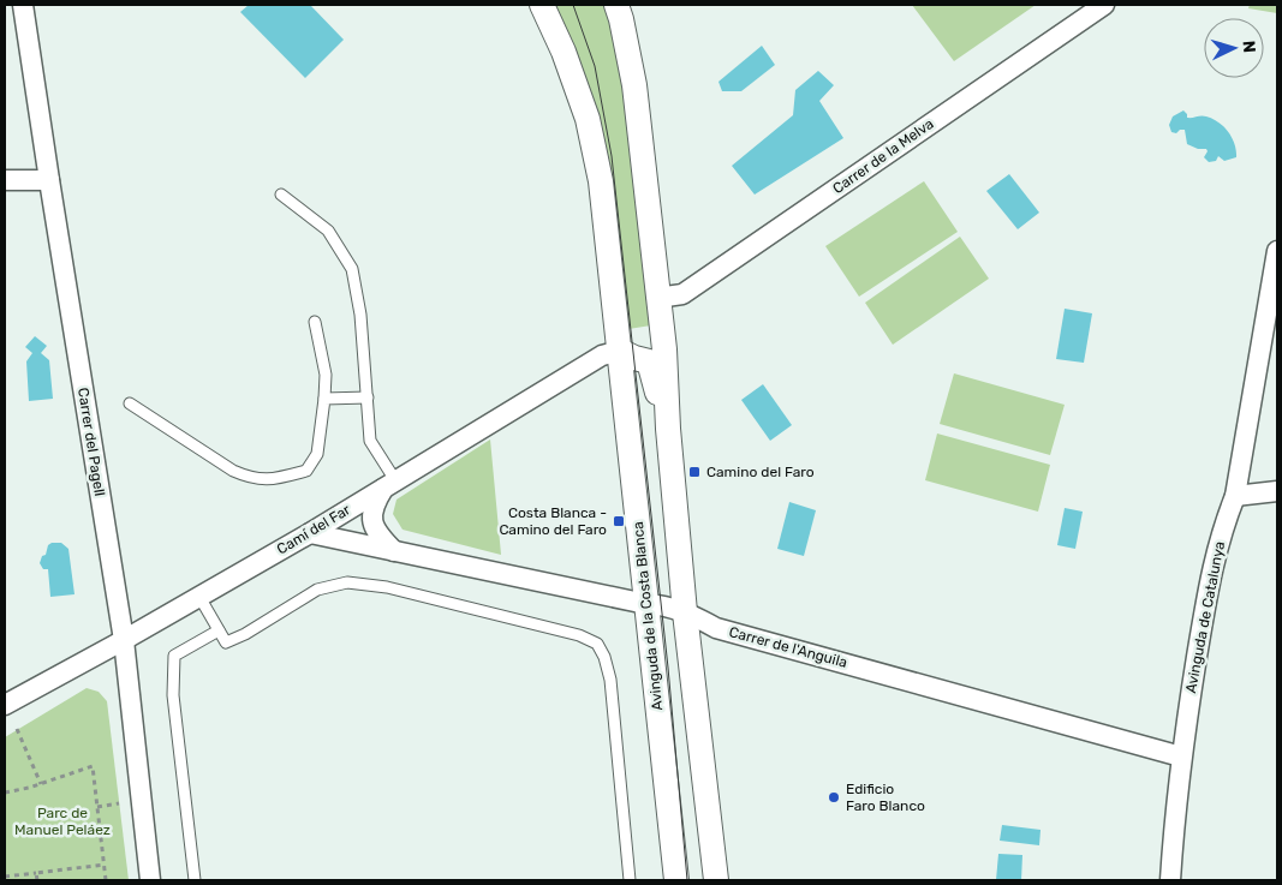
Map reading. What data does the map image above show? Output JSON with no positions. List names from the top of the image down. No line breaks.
{"streets":{"street":["Carrer de la Melva","Carrer del Pagell","Camí del Far","Avinguda de la Costa Blanca","Avinguda de Catalunya","Carrer de l'Anguila"]},"crossings":[["Carrer del Pagell","Camí del Far"],["Camí del Far","Avinguda de la Costa Blanca"],["Camí del Far","Carrer de l'Anguila"],["Avinguda de la Costa Blanca","Carrer de l'Anguila"],["Avinguda de Catalunya","Carrer de l'Anguila"]],"parks":["Parc de Manuel Peláez"],"places":{"transit":["Camino del Faro","Costa Blanca - Camino del Faro"],"other":["Edificio Faro Blanco"]},"north":"right"}
